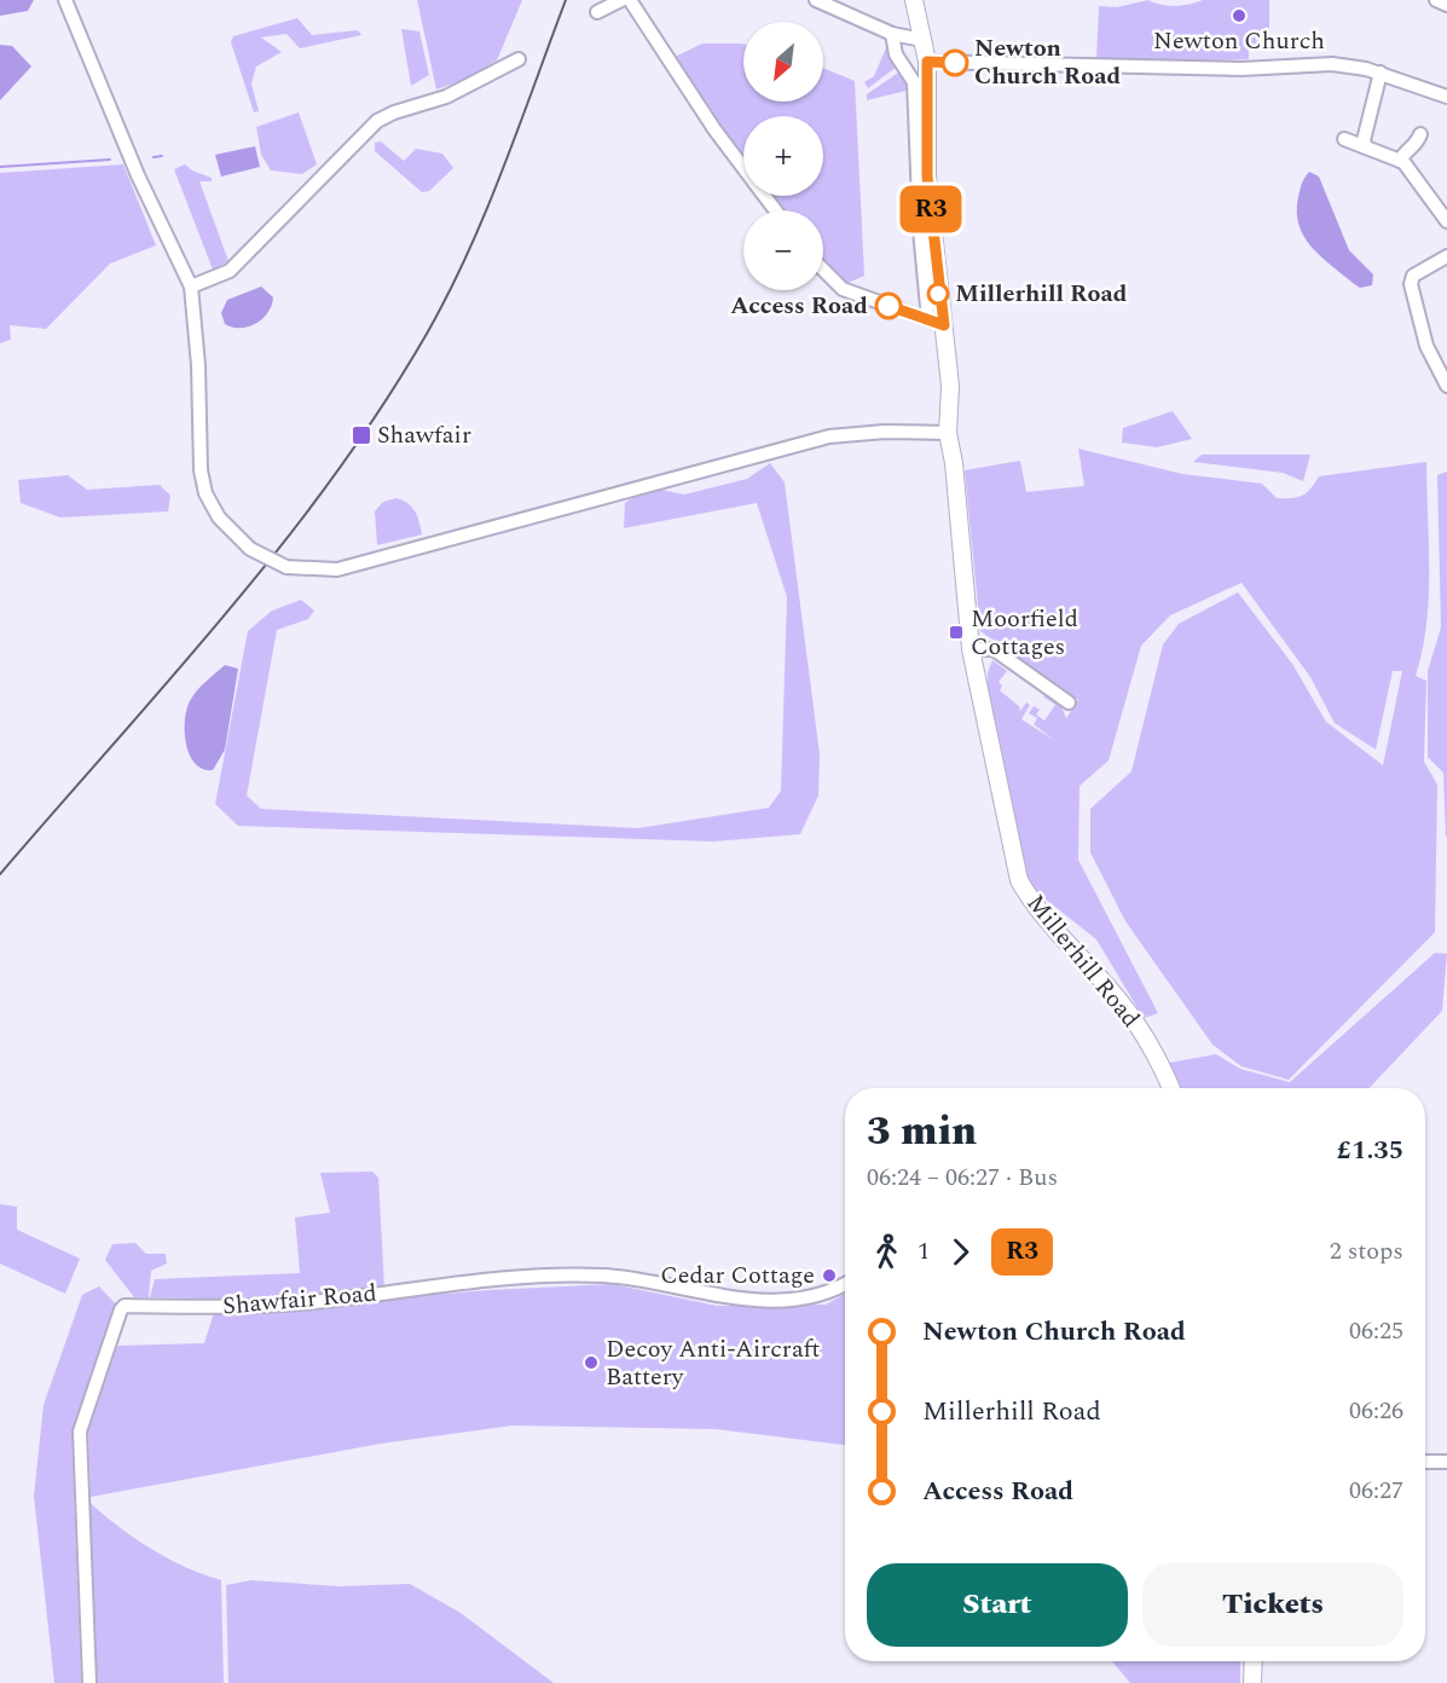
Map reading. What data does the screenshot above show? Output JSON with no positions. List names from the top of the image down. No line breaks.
{"streets":{"main road":["Millerhill Road"],"street":["Shawfair Road"]},"places":{"other":["Newton Church","Newton Church Road","Millerhill Road","Access Road","Cedar Cottage","Decoy Anti-Aircraft Battery"],"transit":["Shawfair","Moorfield Cottages"]},"lines":["bus line R3"],"north":"bottom left","page":{"on_map":"R3","map_buttons":["+","−"],"heading":["3 min","06:24 – 06:27 · Bus","£1.35"],"legs":["1","R3","2 stops"],"list":[{"name":"Newton Church Road","value":"06:25"},{"name":"Millerhill Road","value":"06:26"},{"name":"Access Road","value":"06:27"}],"buttons":["Start","Tickets"]}}
